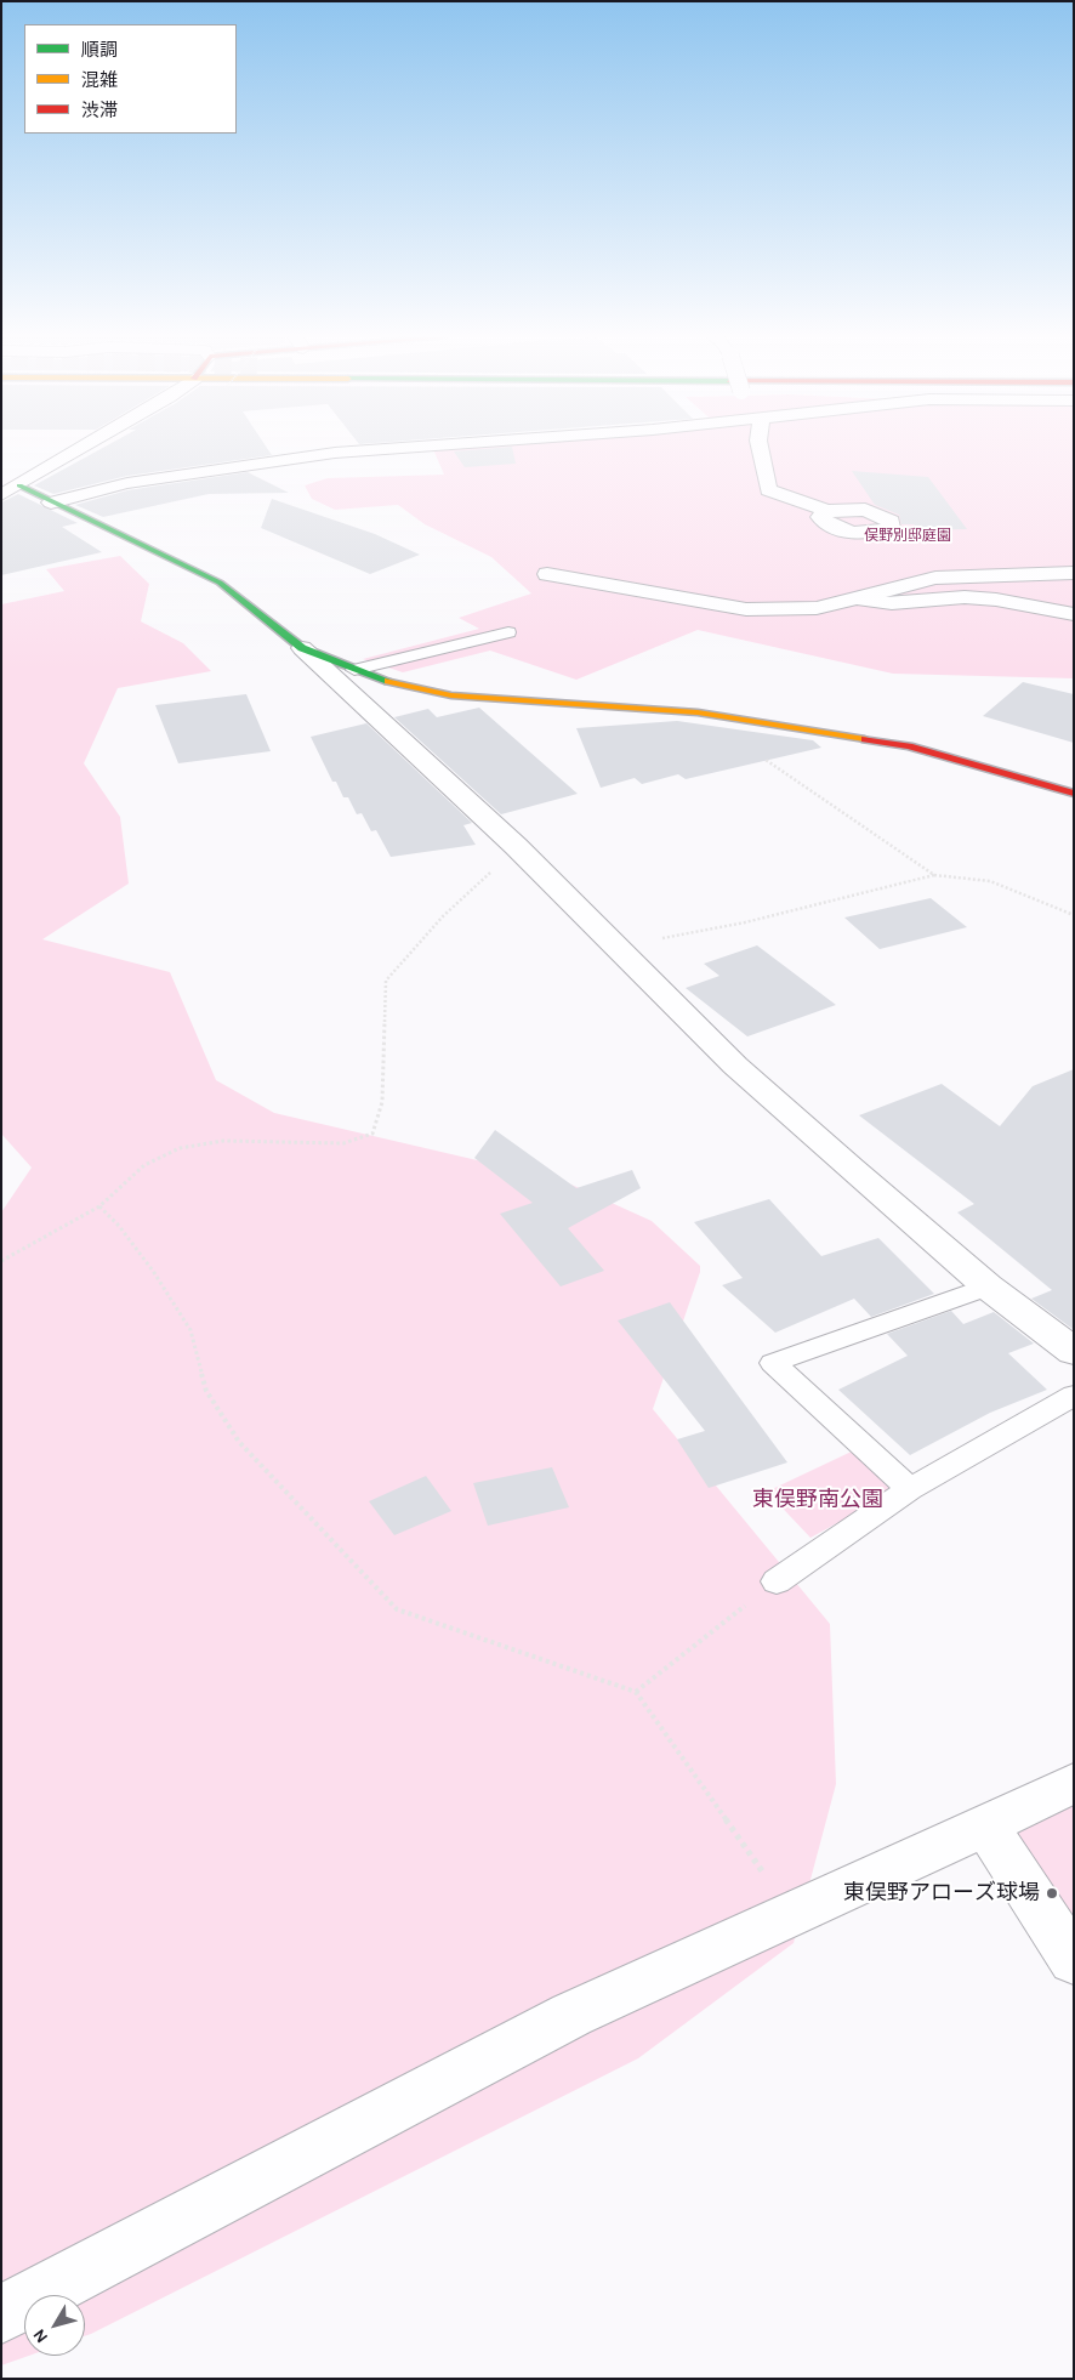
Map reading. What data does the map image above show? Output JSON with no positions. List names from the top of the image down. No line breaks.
{"parks":["俣野別邸庭園","東俣野南公園"],"places":["東俣野アローズ球場"],"legend":["順調","混雑","渋滞"],"north":"bottom left"}
